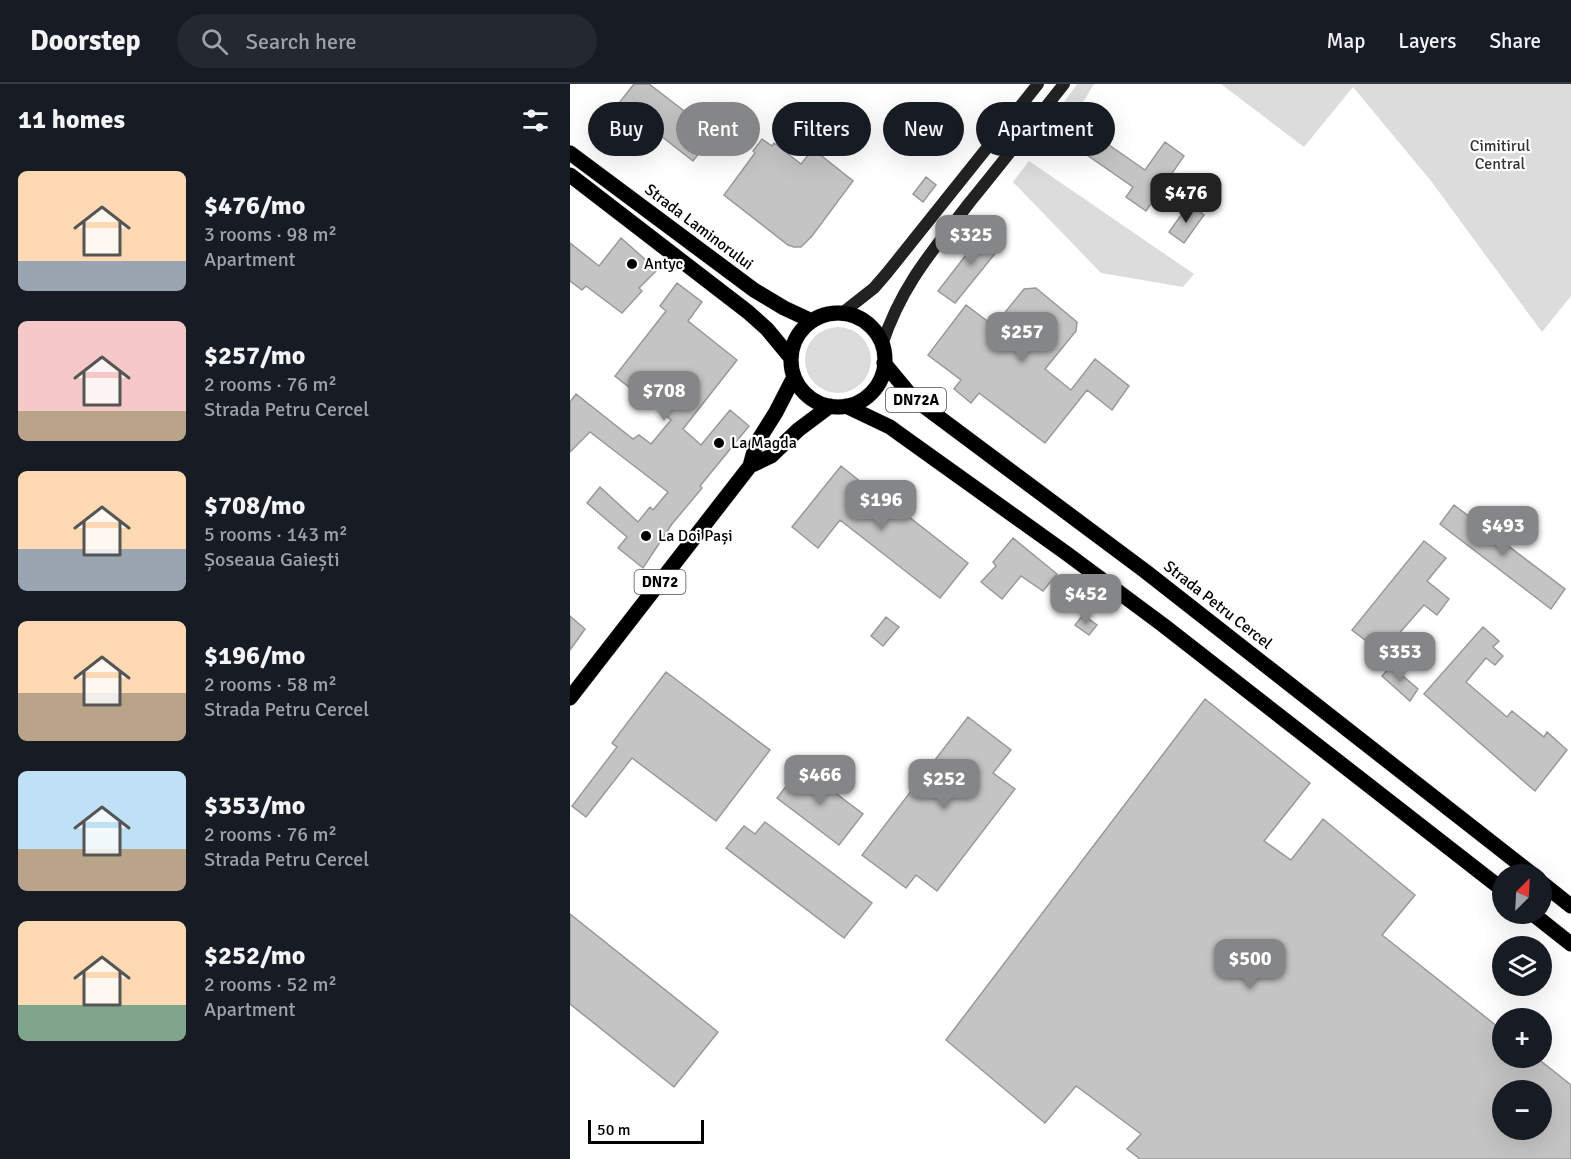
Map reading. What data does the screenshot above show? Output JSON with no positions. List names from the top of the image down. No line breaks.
{"streets":{"main road":["Strada Laminorului","DN72A","DN72","Strada Petru Cercel"]},"crossings":[["Strada Laminorului","DN72A"],["Strada Laminorului","DN72"],["Strada Laminorului","Strada Petru Cercel"],["DN72A","DN72"],["DN72A","Strada Petru Cercel"],["DN72","Strada Petru Cercel"]],"parks":["Cimitirul Central"],"places":["Antyc","La Magda","La Doi Pași"],"scale_bar":"50 m","north":"top right","page":{"header":"Doorstep","search":"Search here","nav":["Map","Layers","Share"],"heading":"11 homes","chip":["Buy","Rent","Filters","New","Apartment"],"list":[{"name":"$476/mo","note":"3 rooms · 98 m² · Apartment"},{"name":"$257/mo","note":"2 rooms · 76 m² · Strada Petru Cercel"},{"name":"$708/mo","note":"5 rooms · 143 m² · Șoseaua Gaiești"},{"name":"$196/mo","note":"2 rooms · 58 m² · Strada Petru Cercel"},{"name":"$353/mo","note":"2 rooms · 76 m² · Strada Petru Cercel"},{"name":"$252/mo","note":"2 rooms · 52 m² · Apartment"}],"price":["$476","$325","$257","$708","$196","$493","$452","$353","$466","$252","$500"],"map_buttons":["+","−"],"scale":"50 m"}}
